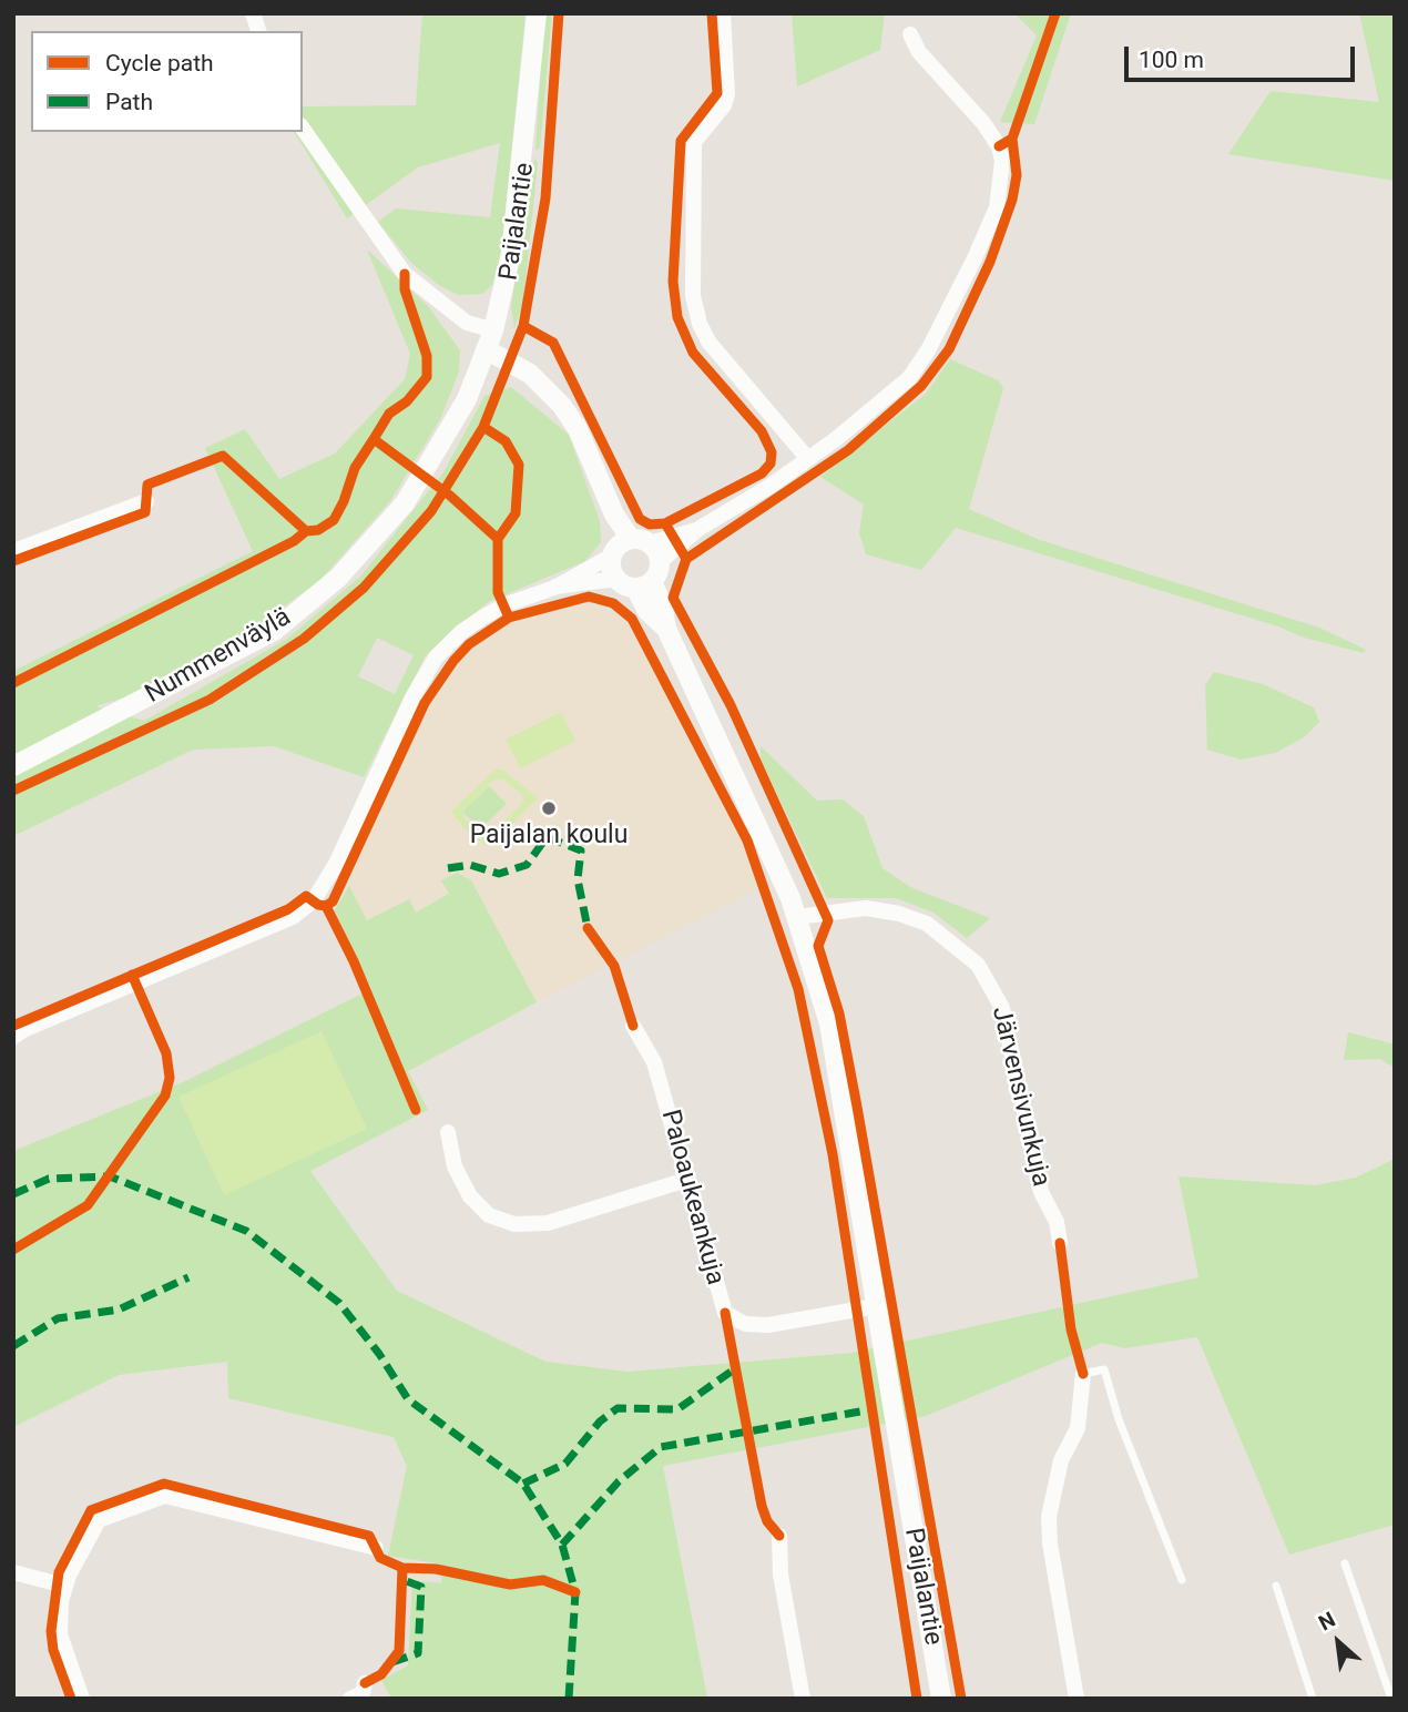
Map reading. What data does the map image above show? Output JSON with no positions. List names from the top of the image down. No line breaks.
{"streets":{"street":["Paijalantie","Nummenväylä","Järvensivunkuja","Paloaukeankuja"]},"crossings":[["Paijalantie","Nummenväylä"],["Paijalantie","Järvensivunkuja"],["Paijalantie","Paloaukeankuja"]],"places":["Paijalan koulu"],"legend":["Cycle path","Path"],"scale_bar":"100 m","north":"top left"}
